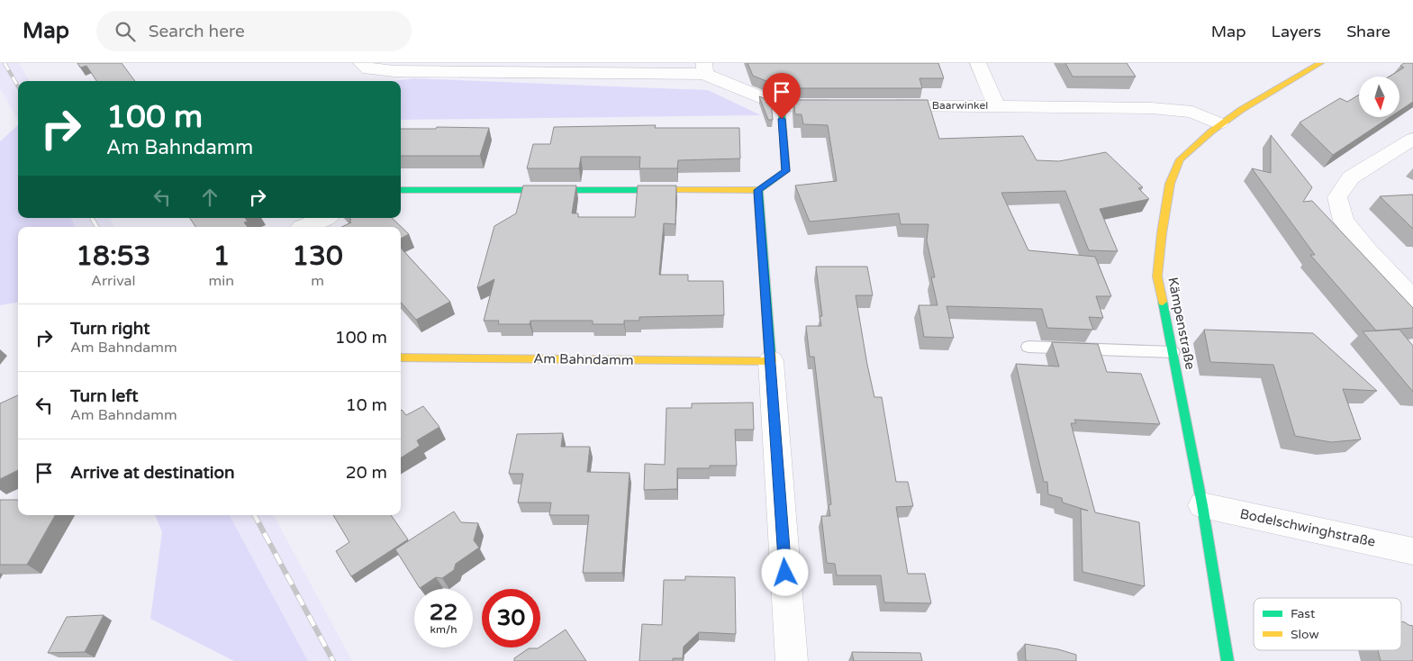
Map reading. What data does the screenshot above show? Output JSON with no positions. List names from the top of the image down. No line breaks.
{"streets":{"street":["Baarwinkel","Kämpenstraße","Am Bahndamm","Bodelschwinghstraße"]},"crossings":[["Baarwinkel","Kämpenstraße"],["Kämpenstraße","Bodelschwinghstraße"]],"legend":["Fast","Slow"],"north":"bottom","page":{"header":"Map","search":"Search here","nav":["Map","Layers","Share"],"turn":["100 m","Am Bahndamm"],"eta":["18:53","Arrival","1","min","130","m"],"list":[{"name":"Turn right","note":"Am Bahndamm","value":"100 m"},{"name":"Turn left","note":"Am Bahndamm","value":"10 m"},{"name":"Arrive at destination","value":"20 m"}],"speed":"22 km/h","limit":"30"}}
